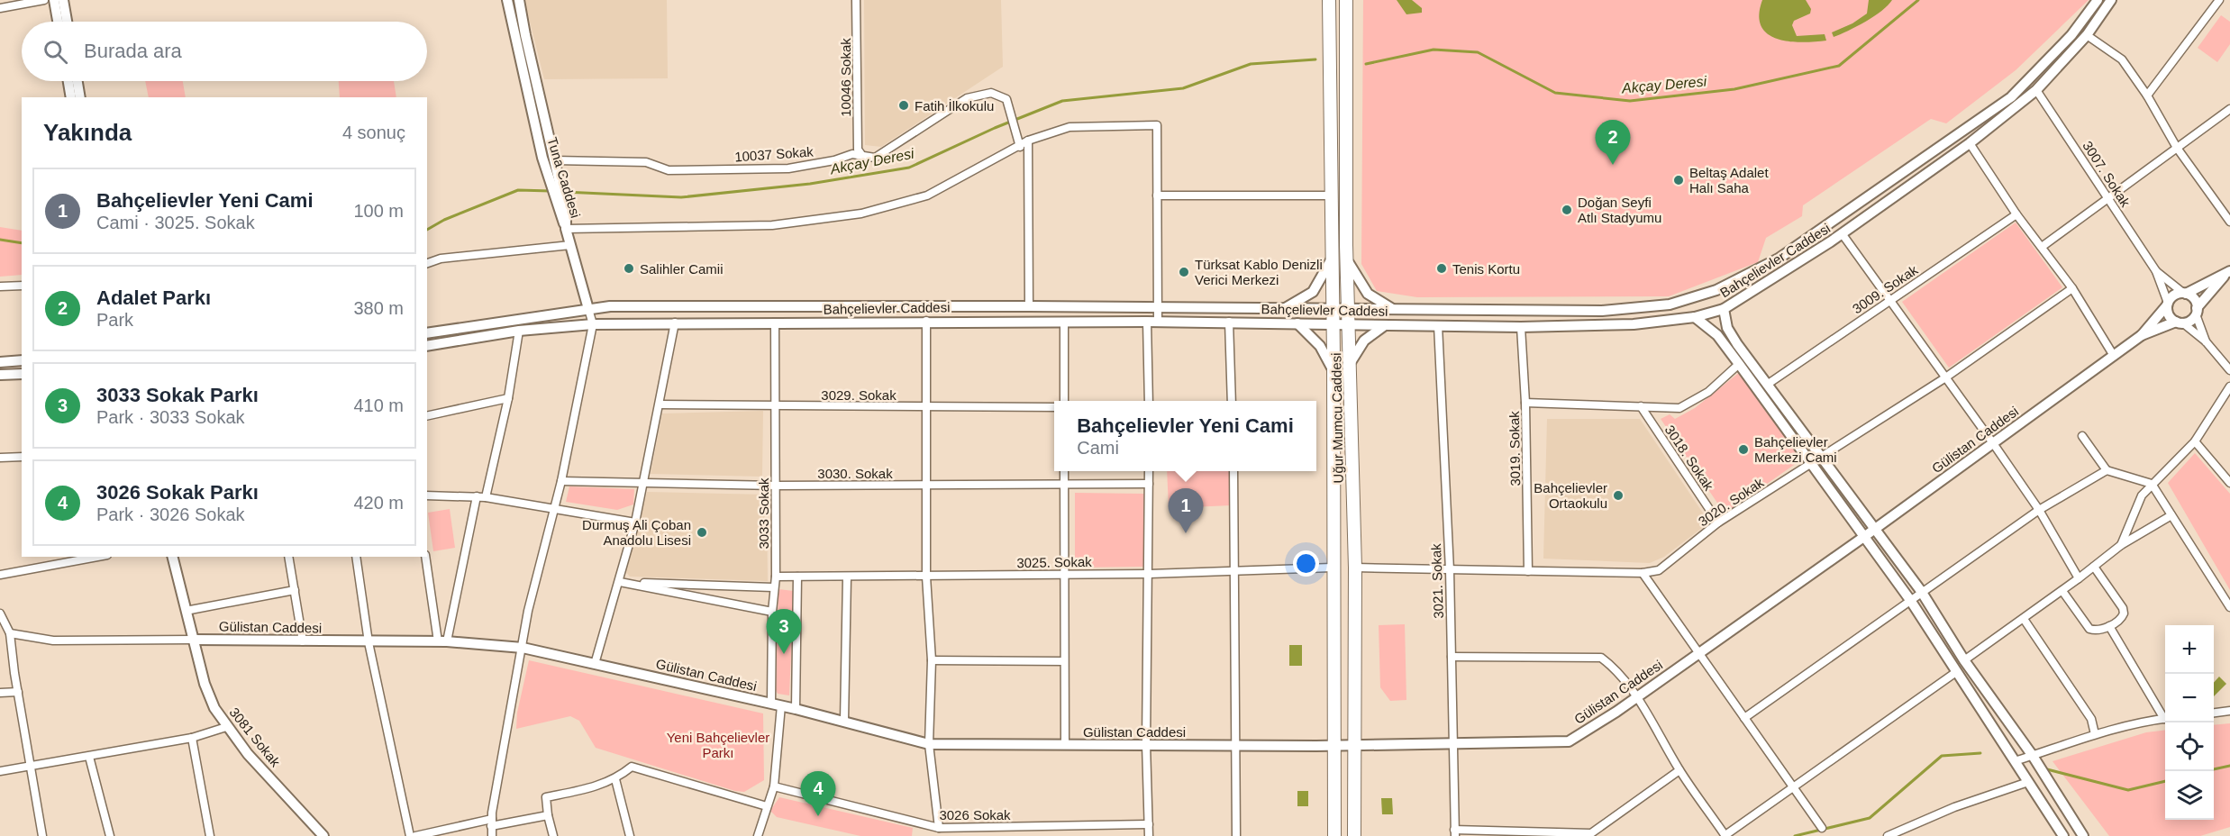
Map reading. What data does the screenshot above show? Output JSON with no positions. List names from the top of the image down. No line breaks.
{"streets":{"main road":["Uğur Mumcu Caddesi"],"street":["10046 Sokak","10037 Sokak","3007. Sokak","Tuna Caddesi","Bahçelievler Caddesi","3009. Sokak","3029. Sokak","Gülistan Caddesi","3019. Sokak","3018. Sokak","3030. Sokak","3020. Sokak","3033 Sokak","3025. Sokak","3021. Sokak","3081 Sokak","3026 Sokak"]},"crossings":[["10046 Sokak","10037 Sokak"],["10037 Sokak","Tuna Caddesi"],["3007. Sokak","Bahçelievler Caddesi"],["3007. Sokak","Gülistan Caddesi"],["Tuna Caddesi","Bahçelievler Caddesi"],["Bahçelievler Caddesi","Uğur Mumcu Caddesi"],["Bahçelievler Caddesi","3019. Sokak"],["Bahçelievler Caddesi","3033 Sokak"],["Bahçelievler Caddesi","3021. Sokak"],["3029. Sokak","3033 Sokak"],["Uğur Mumcu Caddesi","Gülistan Caddesi"],["Uğur Mumcu Caddesi","3020. Sokak"],["Uğur Mumcu Caddesi","3025. Sokak"],["Gülistan Caddesi","3033 Sokak"],["Gülistan Caddesi","3021. Sokak"],["Gülistan Caddesi","3081 Sokak"],["3019. Sokak","3018. Sokak"],["3019. Sokak","3020. Sokak"],["3018. Sokak","3020. Sokak"],["3030. Sokak","3033 Sokak"],["3020. Sokak","3021. Sokak"],["3033 Sokak","3025. Sokak"],["3033 Sokak","3026 Sokak"]],"water":["Akçay Deresi"],"parks":["Yeni Bahçelievler Parkı"],"places":["Fatih İlkokulu","Beltaş Adalet Halı Saha","Doğan Seyfi Atlı Stadyumu","Salihler Camii","Tenis Kortu","Türksat Kablo Denizli Verici Merkezi","Bahçelievler Merkezi Cami","Bahçelievler Ortaokulu","Durmuş Ali Çoban Anadolu Lisesi"],"page":{"search":"Burada ara","heading":["Yakında","4 sonuç"],"pins":["2","1","3","4"],"list":[{"mark":"1","name":"Bahçelievler Yeni Cami","note":"Cami · 3025. Sokak","value":"100 m"},{"mark":"2","name":"Adalet Parkı","note":"Park","value":"380 m"},{"mark":"3","name":"3033 Sokak Parkı","note":"Park · 3033 Sokak","value":"410 m"},{"mark":"4","name":"3026 Sokak Parkı","note":"Park · 3026 Sokak","value":"420 m"}],"popup":["Bahçelievler Yeni Cami","Cami"],"map_buttons":["+","−"]}}
